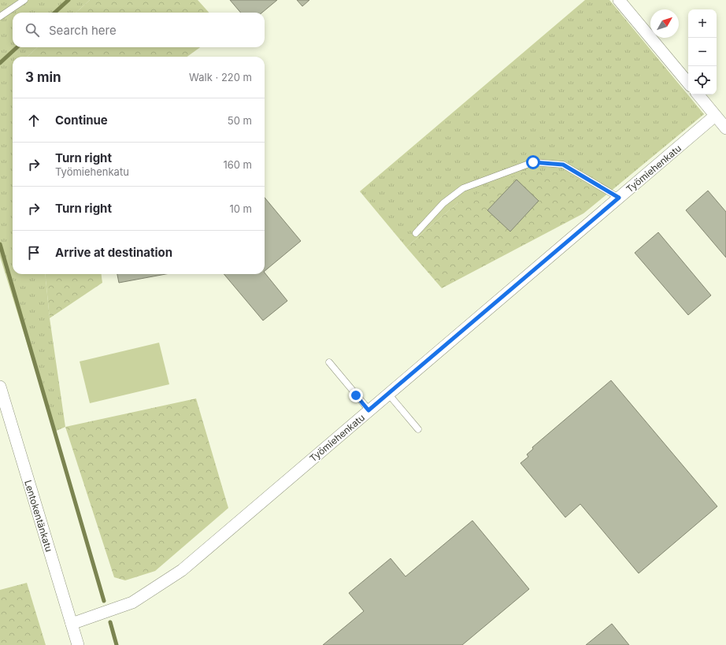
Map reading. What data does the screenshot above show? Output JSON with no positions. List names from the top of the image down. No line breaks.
{"streets":{"street":["Työmiehenkatu","Lentokentänkatu"]},"crossings":[["Työmiehenkatu","Lentokentänkatu"]],"north":"top right","page":{"map_buttons":["+","−"],"search":"Search here","heading":["3 min","Walk · 220 m"],"list":[["Continue","50 m"],["Turn right","Työmiehenkatu","160 m"],["Turn right","10 m"],"Arrive at destination"]}}
